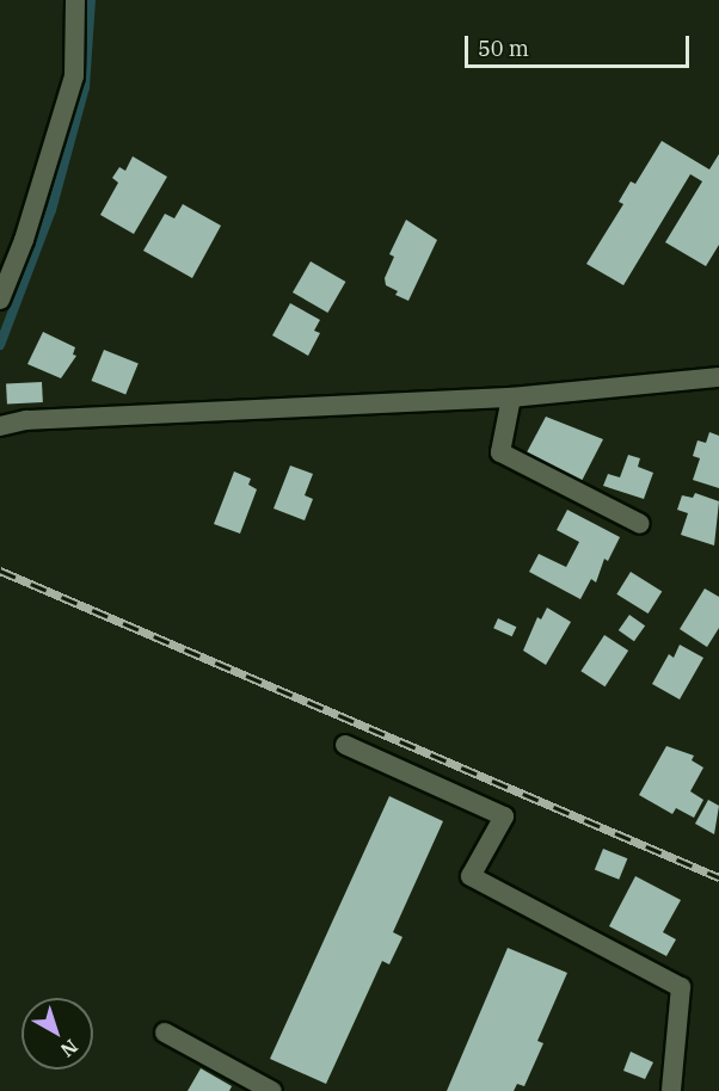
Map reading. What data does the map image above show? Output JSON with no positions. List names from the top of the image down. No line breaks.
{"scale_bar":"50 m","north":"bottom right"}
